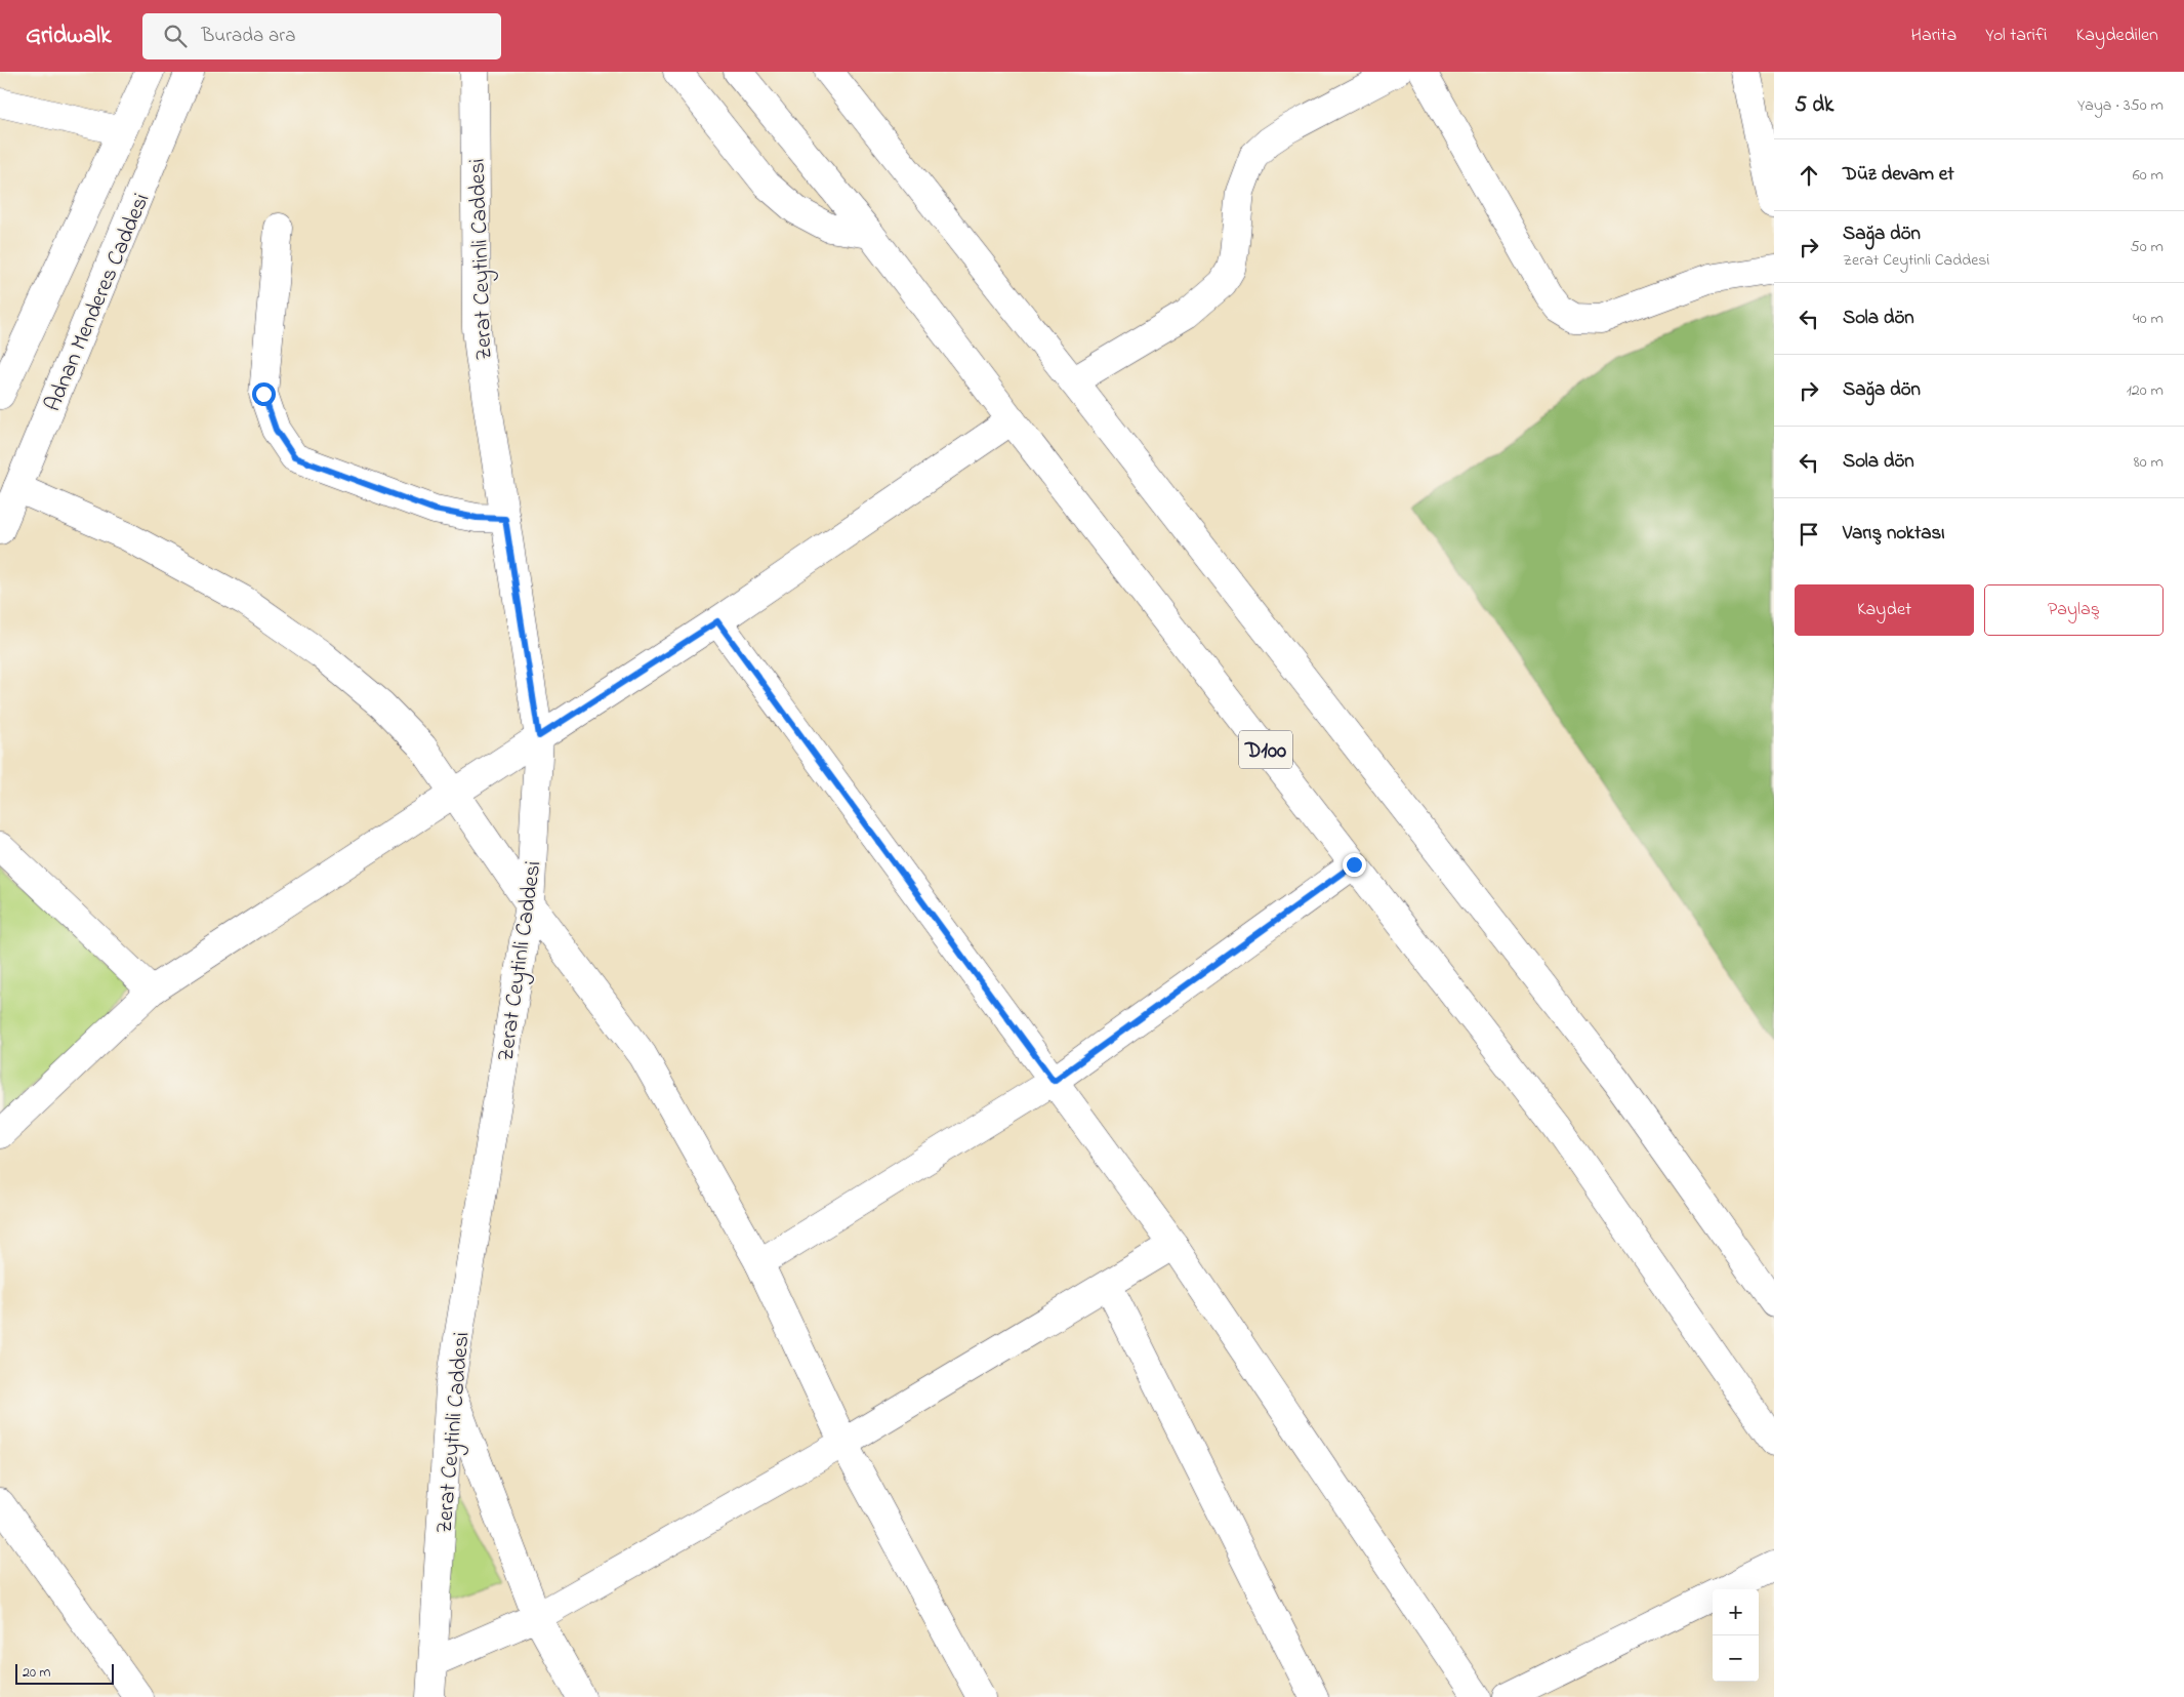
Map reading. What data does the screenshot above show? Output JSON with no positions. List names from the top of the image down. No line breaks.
{"streets":{"main road":["Zerat Ceytinli Caddesi","Adnan Menderes Caddesi","D100"]},"scale_bar":"20 m","page":{"header":"Gridwalk","search":"Burada ara","nav":["Harita","Yol tarifi","Kaydedilen"],"heading":["5 dk","Yaya · 350 m"],"list":[["Düz devam et","60 m"],["Sağa dön","Zerat Ceytinli Caddesi","50 m"],["Sola dön","40 m"],["Sağa dön","120 m"],["Sola dön","80 m"],"Varış noktası"],"buttons":["Kaydet","Paylaş"],"map_buttons":["+","−"],"scale":"20 m"}}
